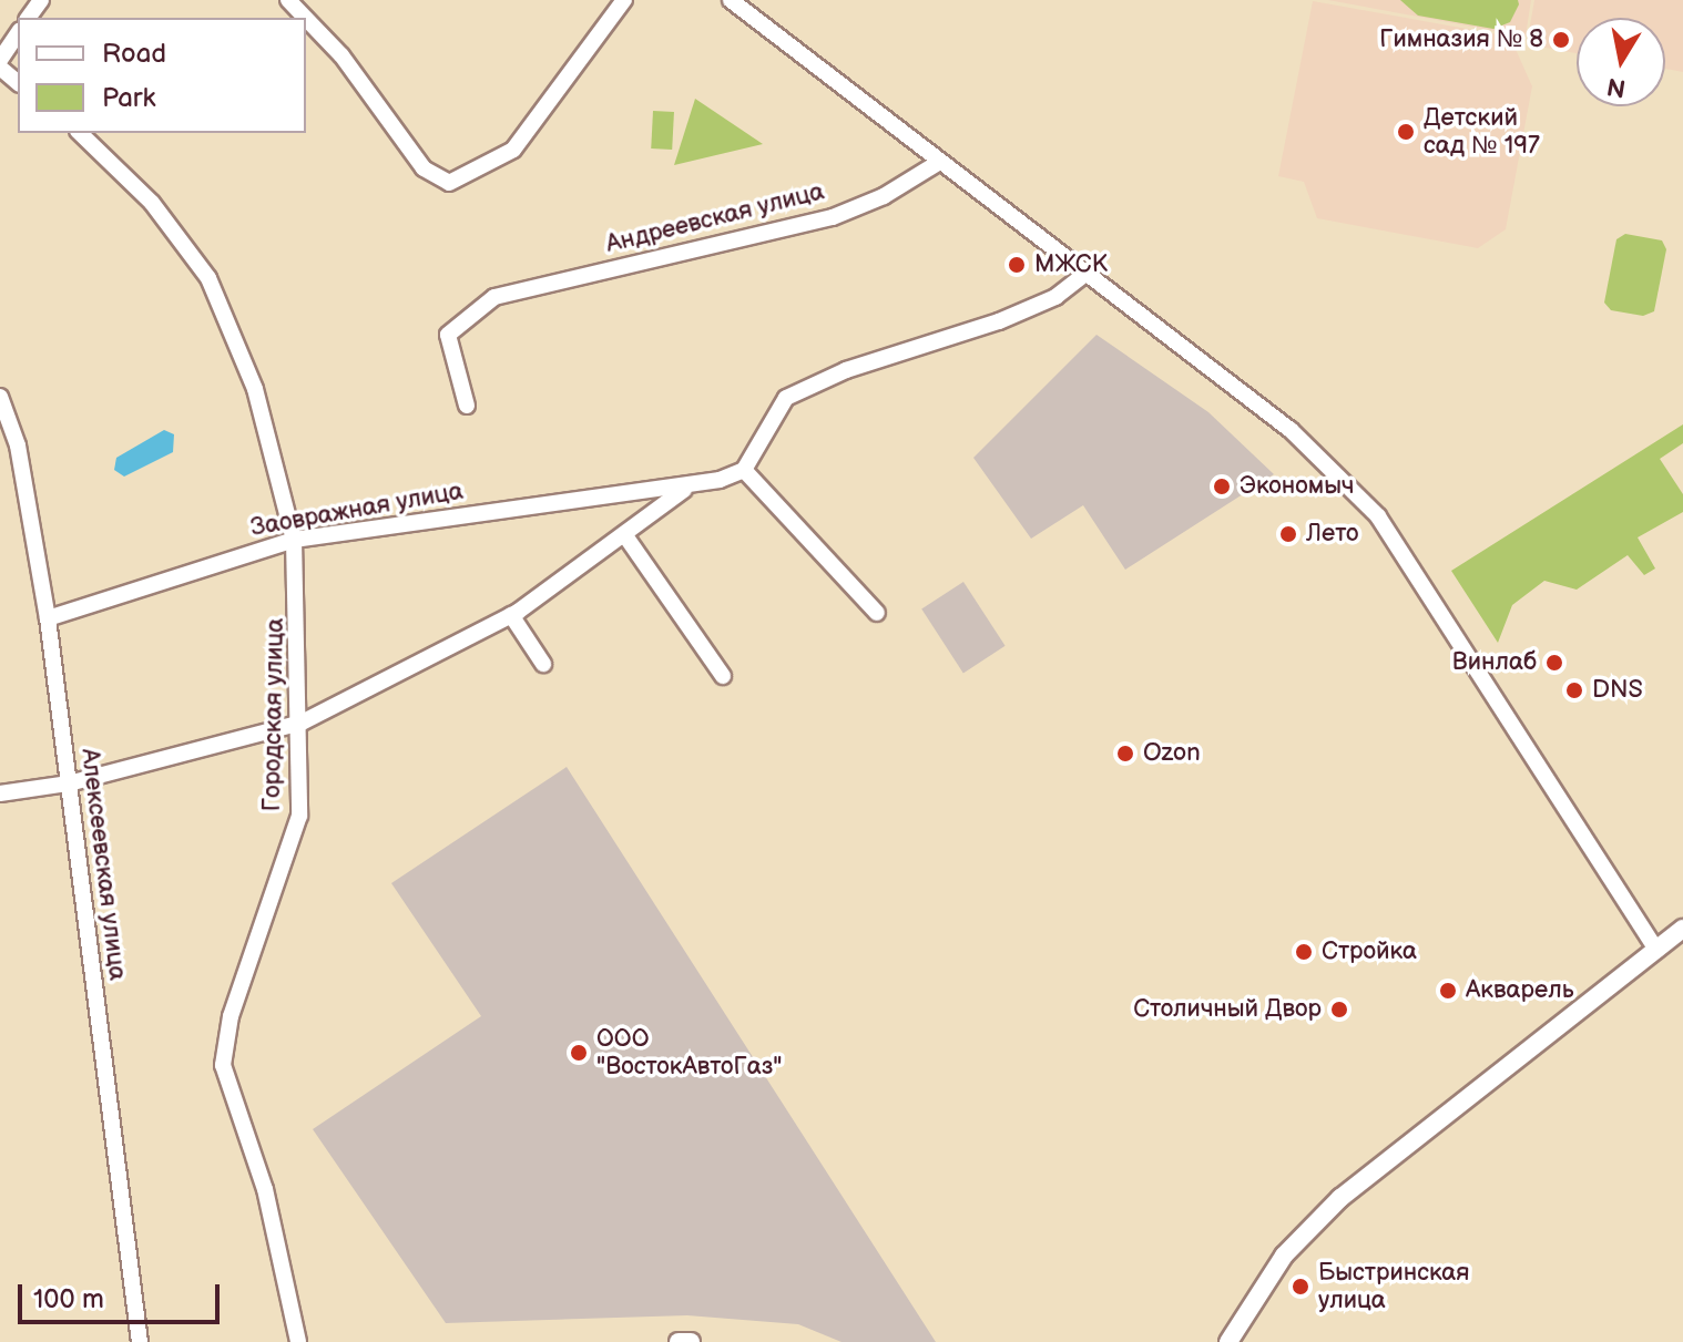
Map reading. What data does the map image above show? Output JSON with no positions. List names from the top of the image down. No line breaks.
{"streets":{"street":["Андреевская улица","Заовражная улица","Городская улица","Алексеевская улица"]},"crossings":[["Заовражная улица","Городская улица"],["Заовражная улица","Алексеевская улица"]],"places":["Гимназия № 8","Детский сад № 197","МЖСК","Экономыч","Лето","Винлаб","DNS","Ozon","Стройка","Акварель","Столичный Двор","ООО \"ВостокАвтоГаз\"","Быстринская улица"],"legend":["Road","Park"],"scale_bar":"100 m","north":"bottom"}
